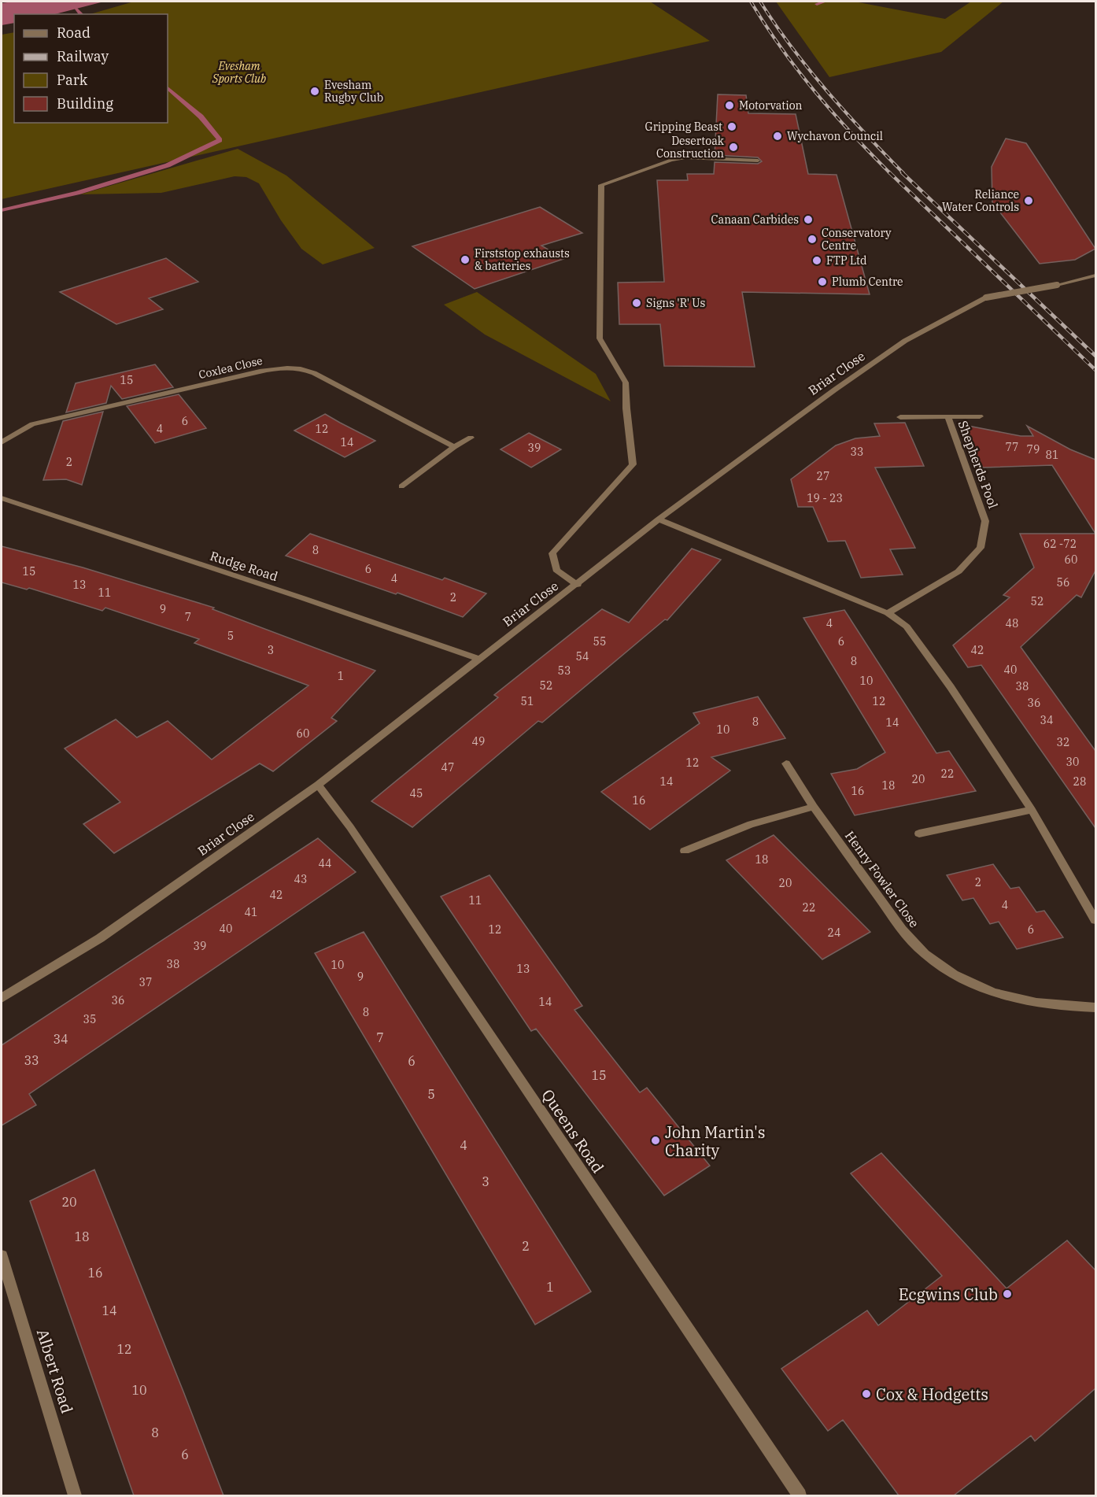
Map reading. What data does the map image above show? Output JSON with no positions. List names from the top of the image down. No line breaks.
{"streets":{"street":["Coxlea Close","Briar Close","Shepherds Pool","Rudge Road","Henry Fowler Close","Queens Road","Albert Road"]},"crossings":[["Briar Close","Rudge Road"],["Briar Close","Queens Road"]],"parks":["Evesham Sports Club"],"places":["Evesham Rugby Club","Motorvation","Gripping Beast","Wychavon Council","Desertoak Construction","Reliance Water Controls","Canaan Carbides","Conservatory Centre","Firststop exhausts & batteries","FTP Ltd","Plumb Centre","Signs 'R' Us","John Martin's Charity","Ecgwins Club","Cox & Hodgetts"],"house_numbers":["15","6","4","12","14","77","39","79","33","81","2","27","19 - 23","62 -72","8","60","6","15","4","56","13","11","2","52","9","7","4","48","5","55","6","3","42","54","8","40","53","1","10","52","38","51","12","36","34","8","14","10","60","49","32","30","12","47","22","20","14","28","18","16","45","16","18","44","43","2","20","42","11","4","22","41","40","12","6","24","39","38","10","13","9","37","36","14","8","35","7","34","33","6","15","5","4","3","20","18","2","16","1","14","12","10","8","6"],"legend":["Road","Railway","Park","Building"]}
